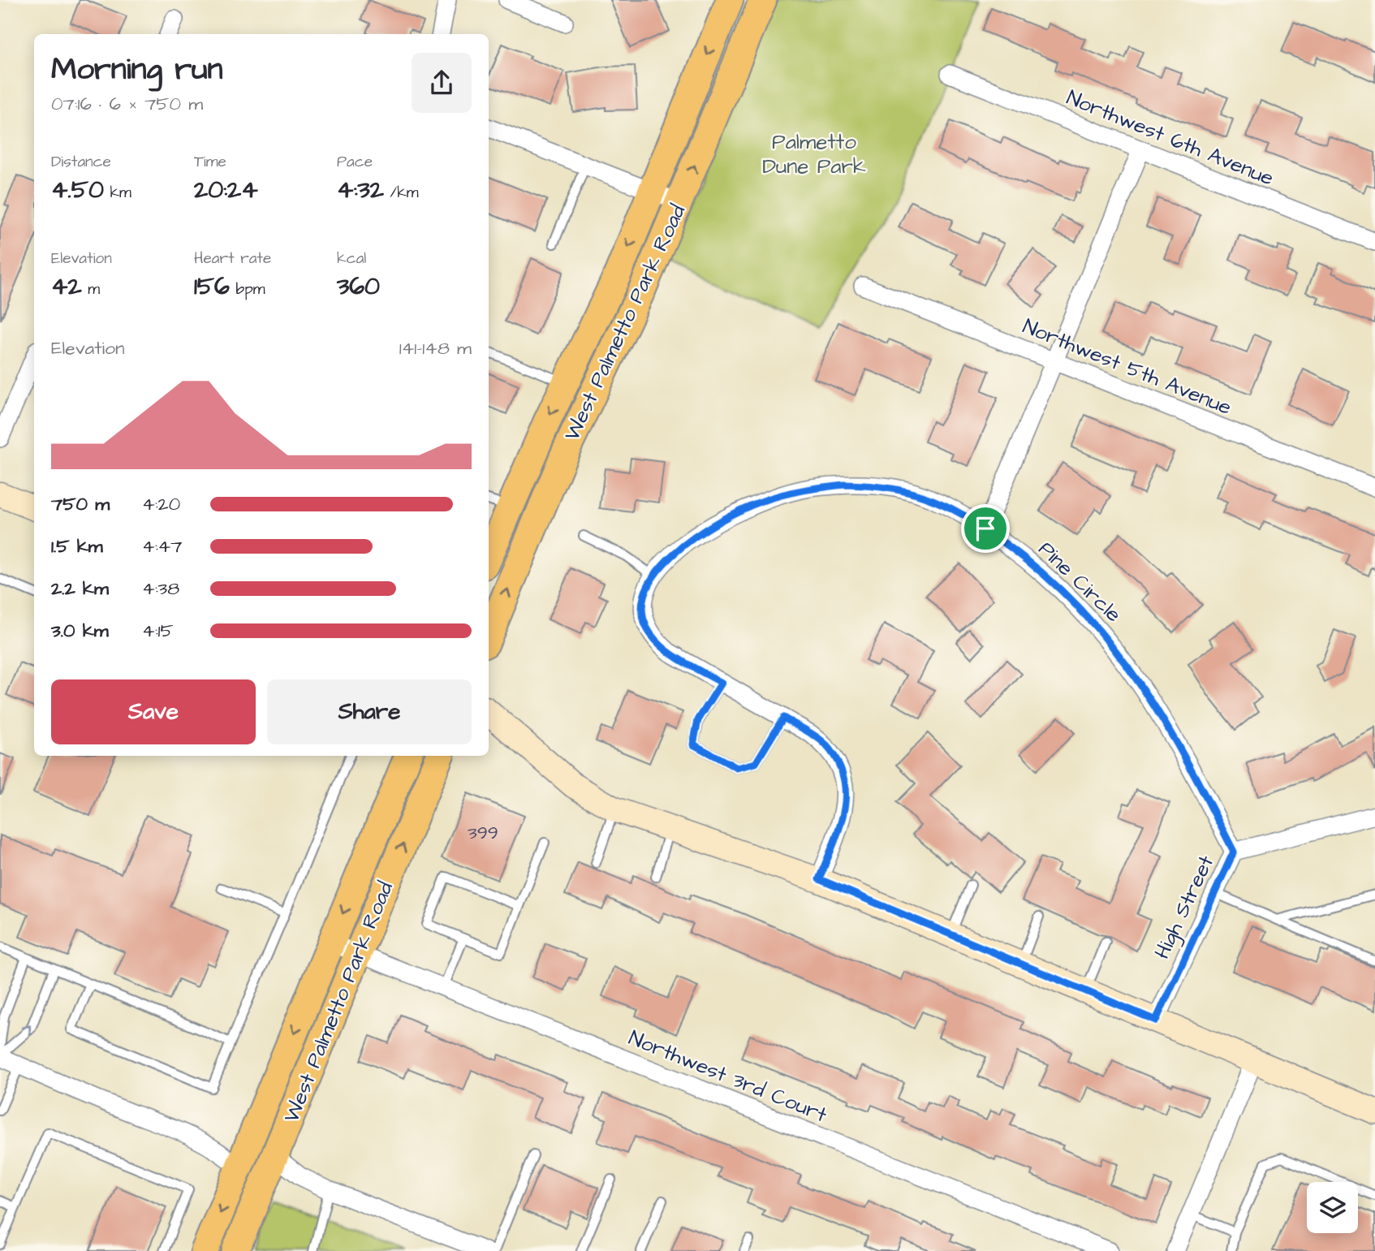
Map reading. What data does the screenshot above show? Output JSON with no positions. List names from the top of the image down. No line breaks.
{"streets":{"main road":["West Palmetto Park Road"],"street":["Northwest 6th Avenue","Northwest 5th Avenue","Pine Circle","High Street","Northwest 3rd Court"]},"crossings":[["West Palmetto Park Road","Northwest 3rd Court"],["Pine Circle","High Street"]],"parks":["Palmetto Dune Park"],"house_numbers":["399"],"page":{"heading":["Morning run","07:16 · 6 × 750 m"],"stats":[["Distance","4.50 km"],["Time","20:24"],["Pace","4:32 /km"],["Elevation","42 m"],["Heart rate","156 bpm"],["kcal","360"]],"chart":["Elevation","141–148 m"],"list":[{"name":"750 m","note":"4:20"},{"name":"1.5 km","note":"4:47"},{"name":"2.2 km","note":"4:38"},{"name":"3.0 km","note":"4:15"}],"buttons":["Save","Share"]}}
